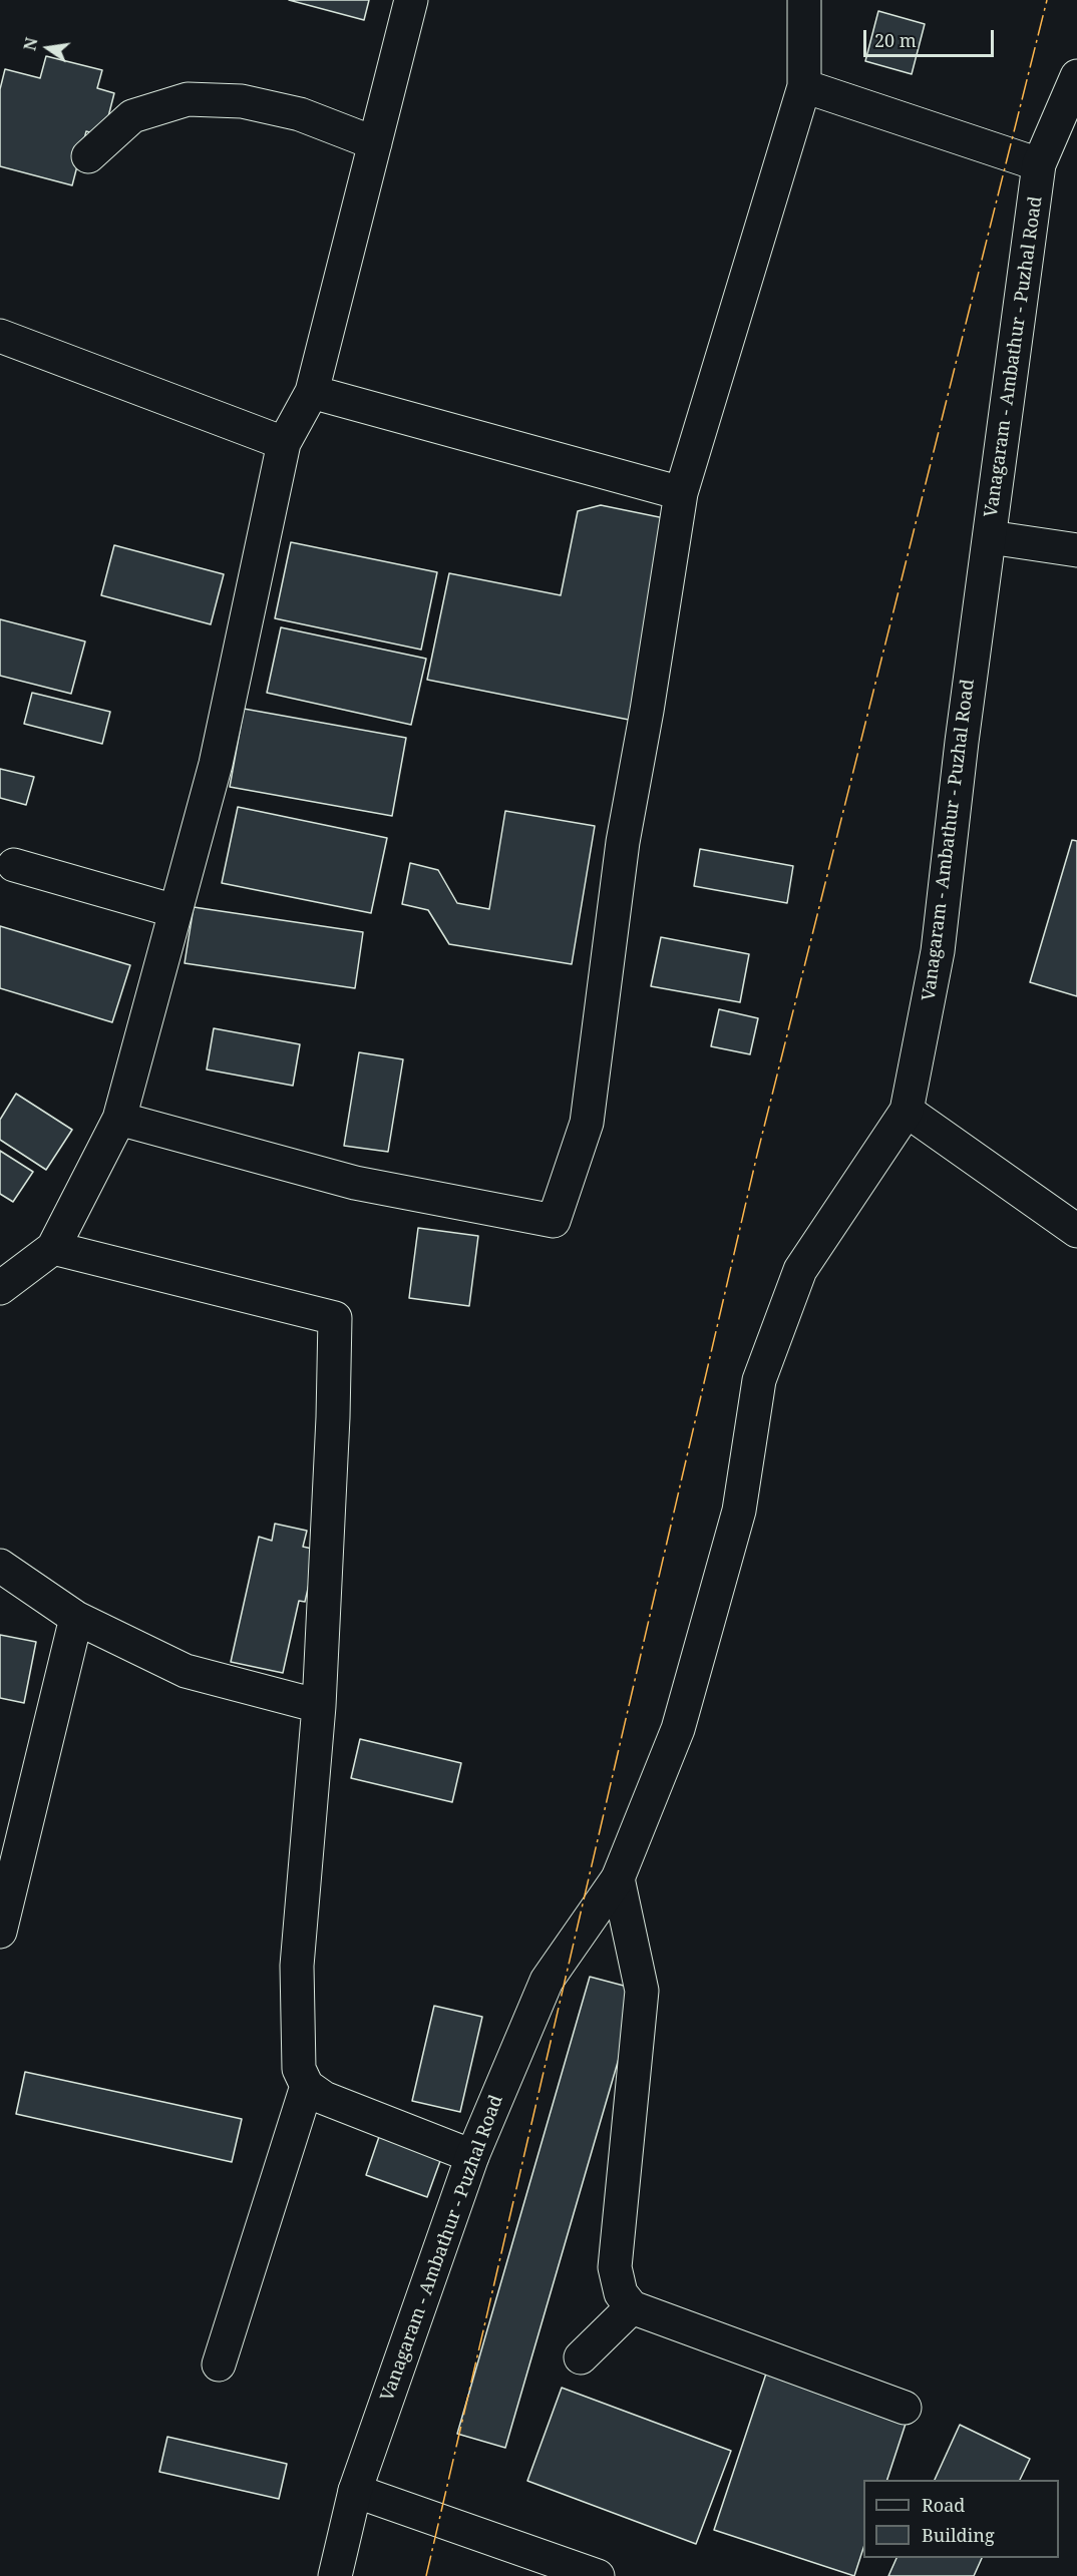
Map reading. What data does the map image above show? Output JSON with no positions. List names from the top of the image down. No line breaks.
{"streets":{"street":["Vanagaram - Ambathur - Puzhal Road"]},"legend":["Road","Building"],"scale_bar":"20 m","north":"left"}
